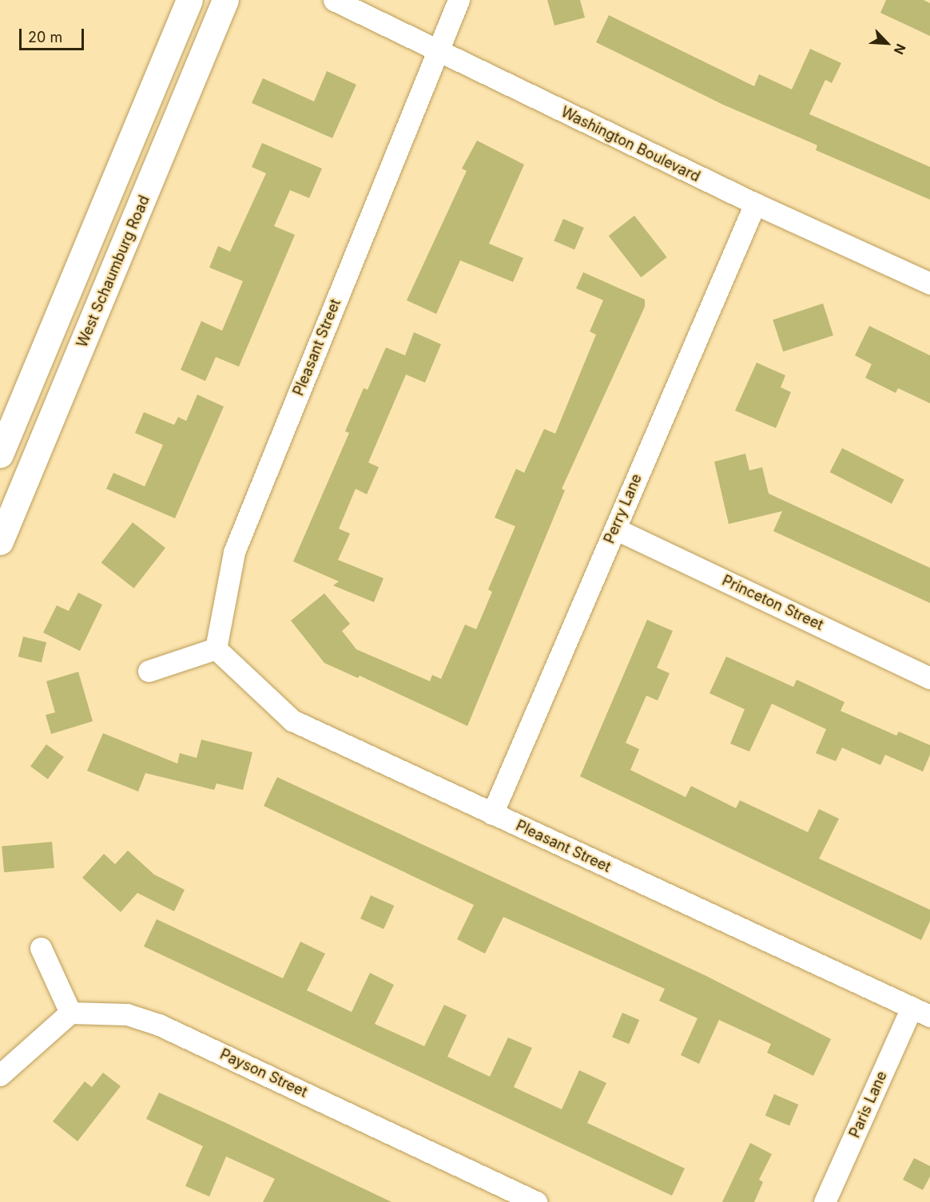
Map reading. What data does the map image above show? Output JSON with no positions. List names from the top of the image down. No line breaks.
{"streets":{"main road":["West Schaumburg Road"],"street":["Washington Boulevard","Pleasant Street","Perry Lane","Princeton Street","Payson Street","Paris Lane"]},"crossings":[["Washington Boulevard","Pleasant Street"],["Washington Boulevard","Perry Lane"],["Pleasant Street","Perry Lane"],["Pleasant Street","Paris Lane"],["Perry Lane","Princeton Street"]],"scale_bar":"20 m","north":"bottom right"}
